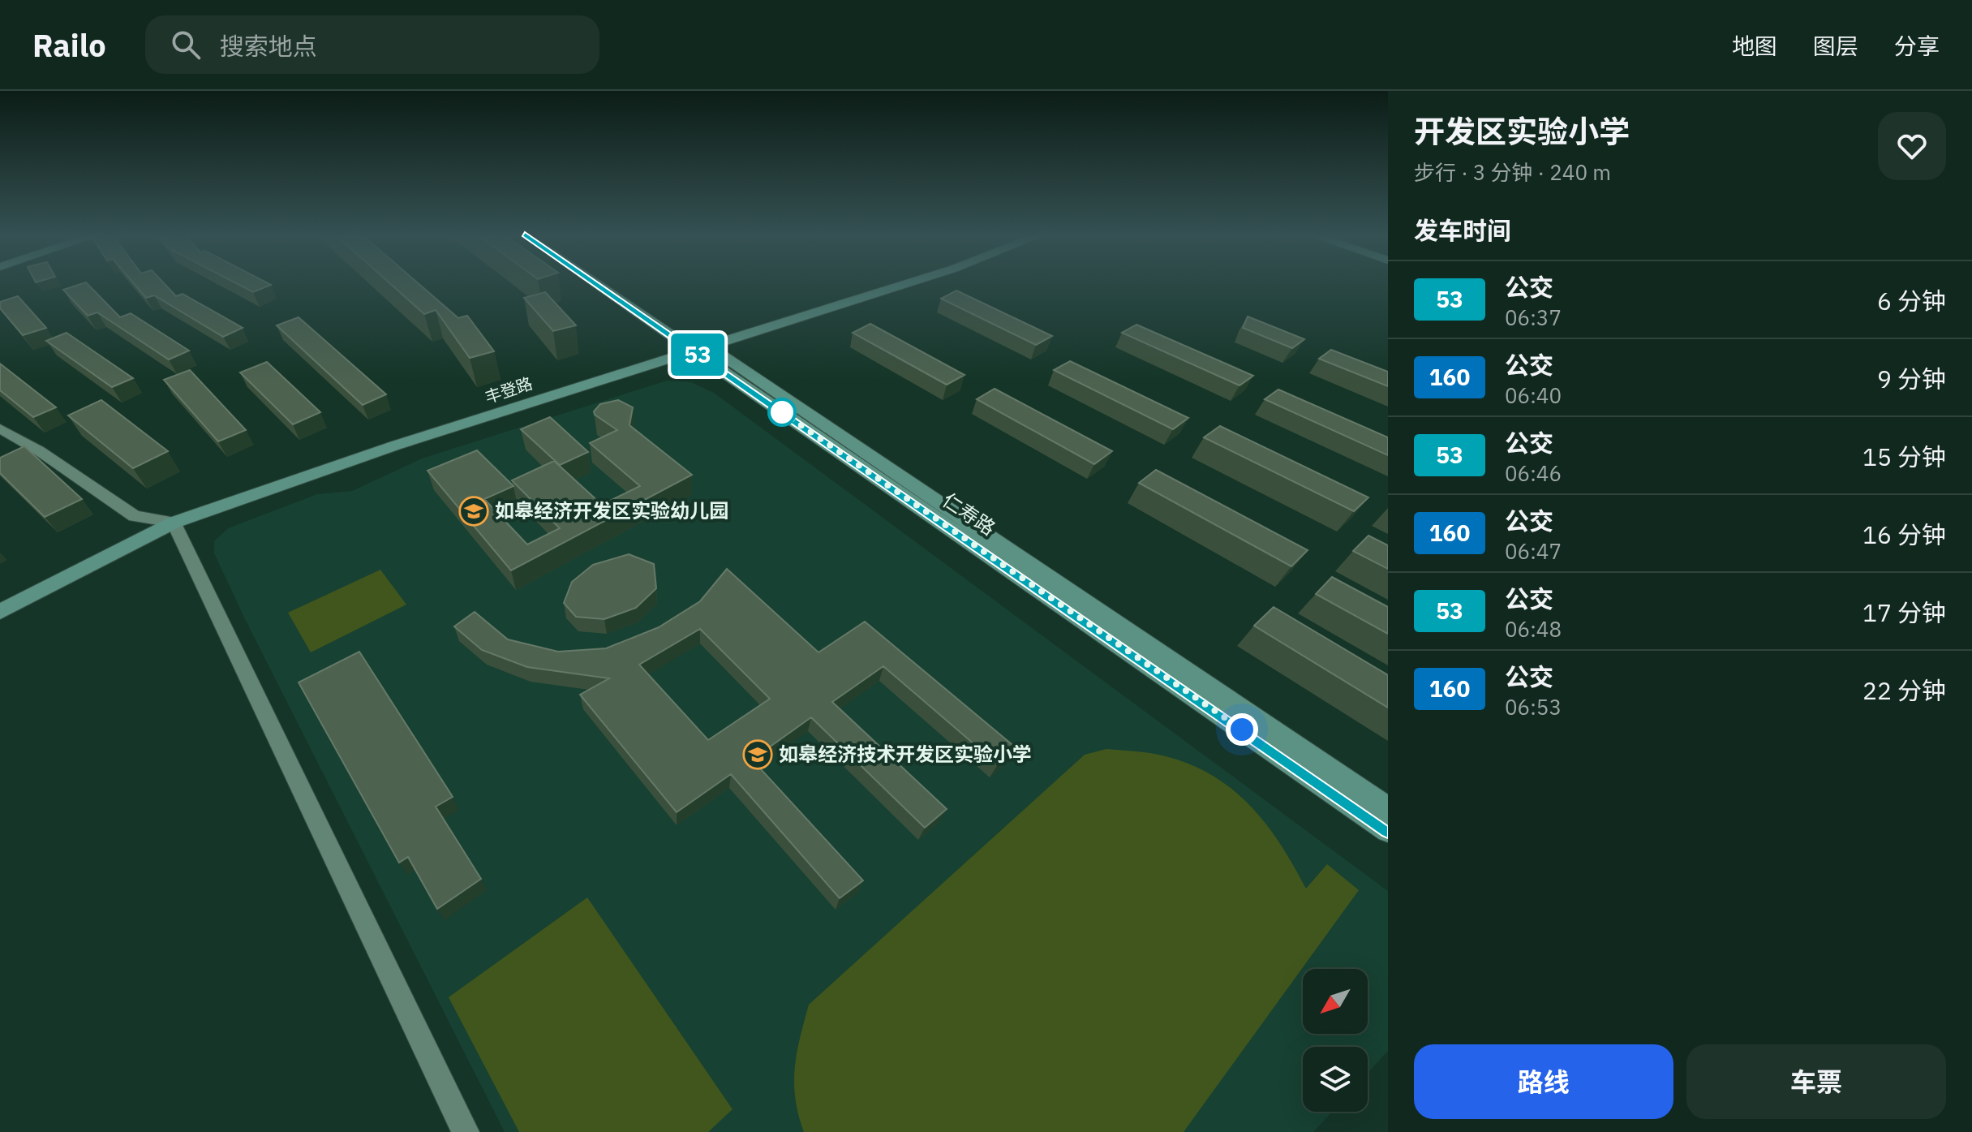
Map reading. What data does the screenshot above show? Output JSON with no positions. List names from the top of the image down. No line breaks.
{"streets":{"main road":["丰登路","仁寿路"]},"crossings":[["丰登路","仁寿路"]],"places":{"school or university":["如皋经济开发区实验幼儿园","如皋经济技术开发区实验小学"]},"lines":["bus line 53"],"north":"bottom left","page":{"header":"Railo","search":"搜索地点","nav":["地图","图层","分享"],"on_map":"53","heading":[["开发区实验小学","步行 · 3 分钟 · 240 m"],"发车时间"],"list":[{"mark":"53","name":"公交","note":"06:37","value":"6 分钟"},{"mark":"160","name":"公交","note":"06:40","value":"9 分钟"},{"mark":"53","name":"公交","note":"06:46","value":"15 分钟"},{"mark":"160","name":"公交","note":"06:47","value":"16 分钟"},{"mark":"53","name":"公交","note":"06:48","value":"17 分钟"},{"mark":"160","name":"公交","note":"06:53","value":"22 分钟"}],"buttons":["路线","车票"]}}
